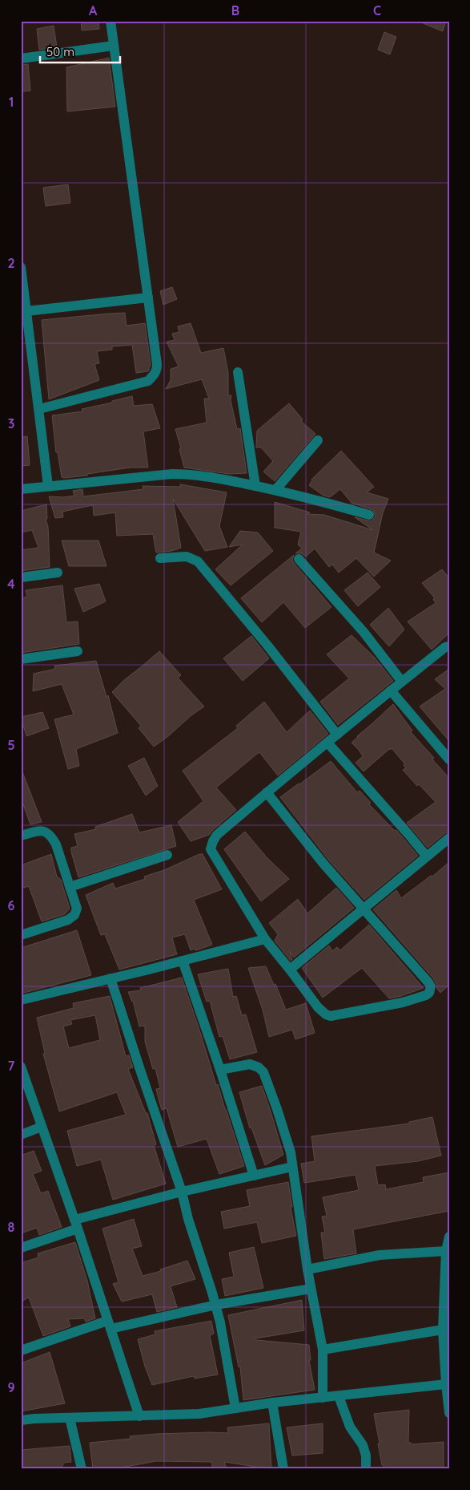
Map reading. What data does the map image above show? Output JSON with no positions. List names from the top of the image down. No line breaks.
{"scale_bar":"50 m","grid":{"columns":["A","B","C"],"rows":["1","2","3","4","5","6","7","8","9"]}}
